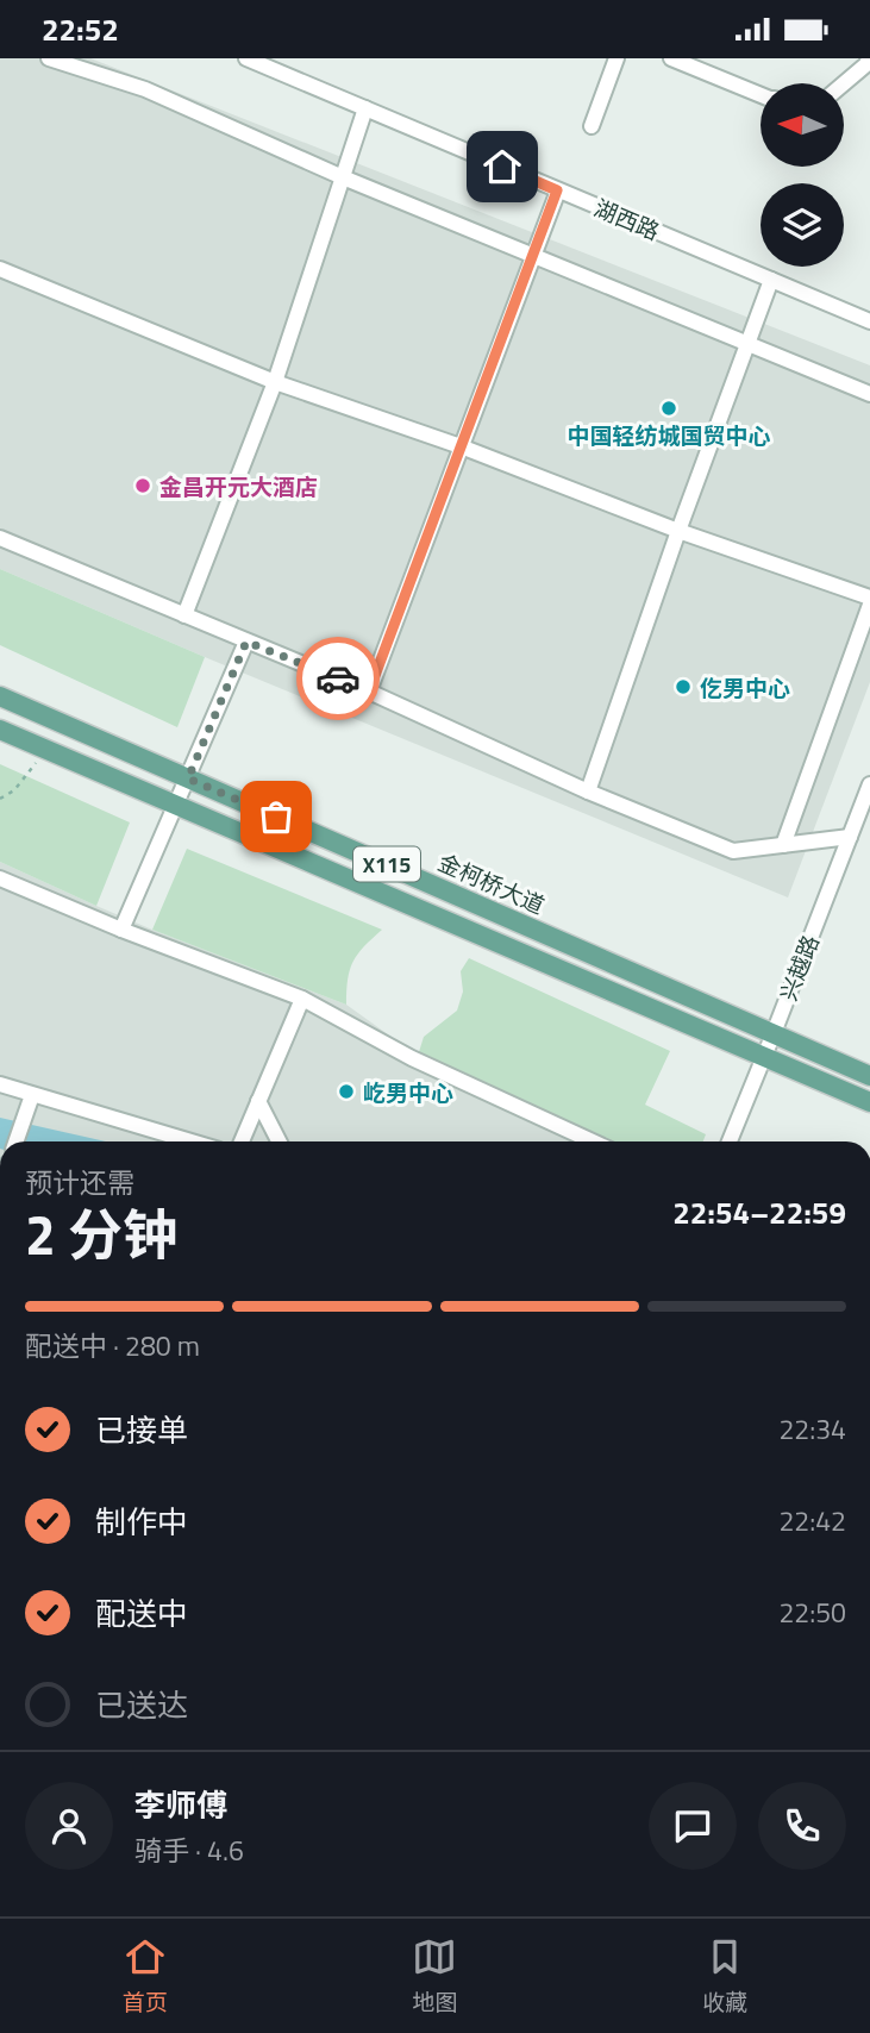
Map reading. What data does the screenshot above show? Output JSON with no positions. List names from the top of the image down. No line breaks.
{"streets":{"main road":["X115","金柯桥大道"],"street":["湖西路","兴越路"]},"crossings":[["X115","兴越路"],["金柯桥大道","兴越路"]],"places":["中国轻纺城国贸中心","金昌开元大酒店","仡男中心","屹男中心"],"north":"left","page":{"status":"22:52","heading":["2 分钟","预计还需","22:54–22:59"],"panel":["李师傅","骑手 · 4.6"],"bar":"配送中 · 280 m","list":[["已接单","22:34"],["制作中","22:42"],["配送中","22:50"],"已送达"],"tabs":["首页","地图","收藏"]}}
